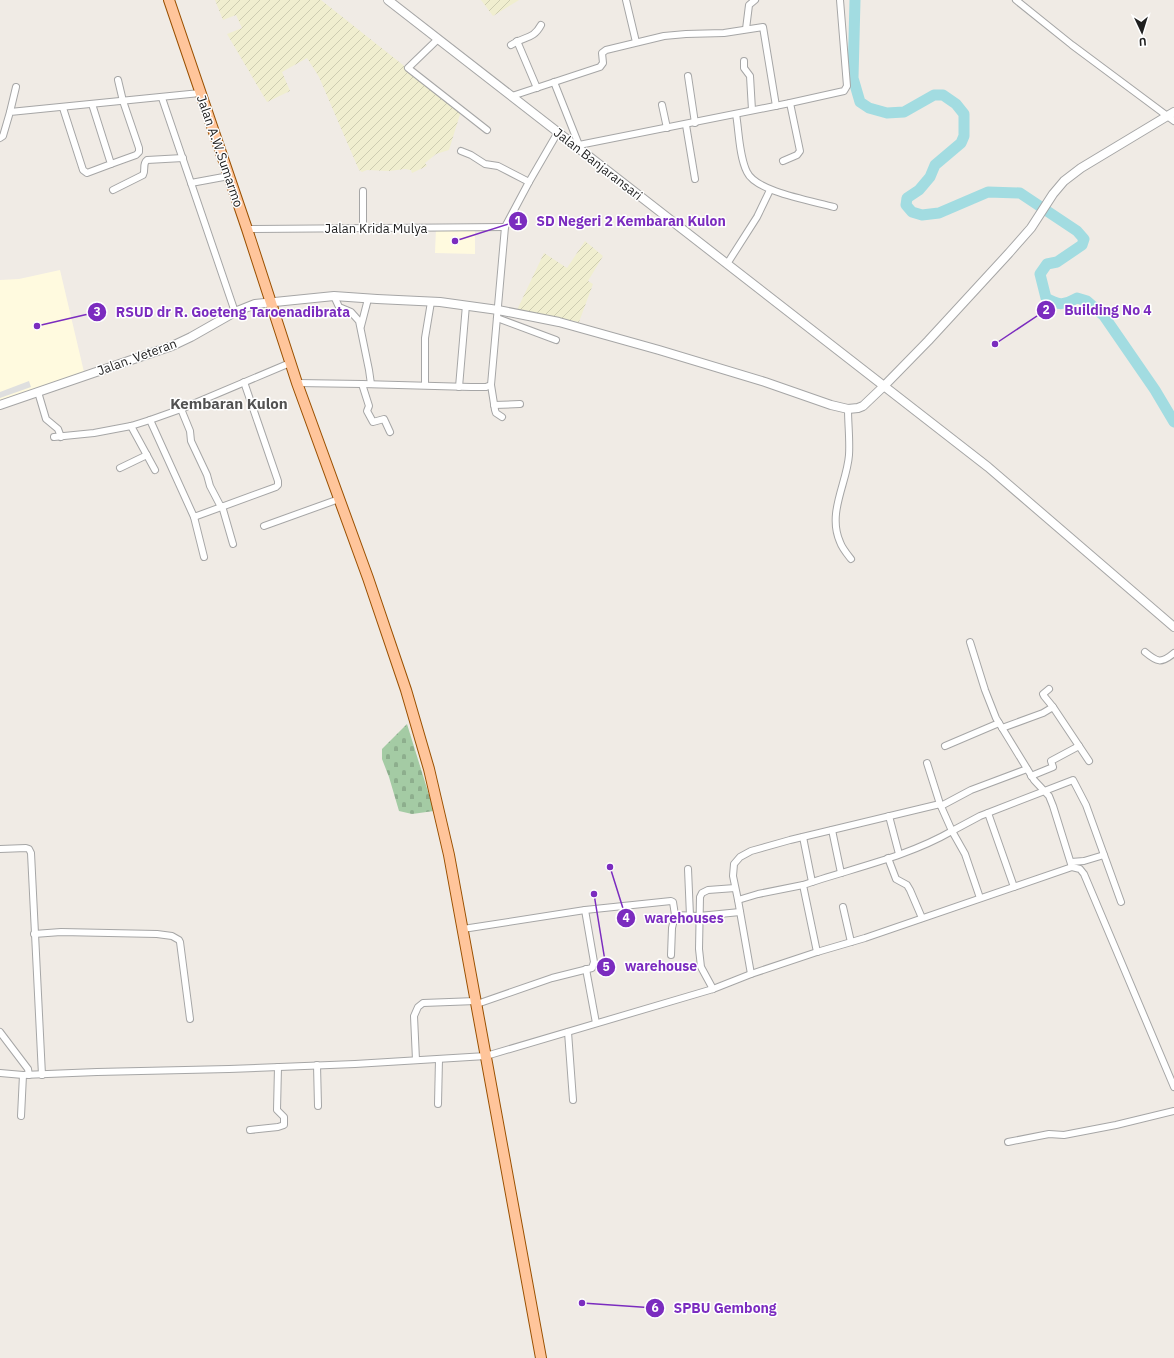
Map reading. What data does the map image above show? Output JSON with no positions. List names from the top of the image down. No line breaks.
{"streets":{"main road":["Jalan A.W.Sumarmo"],"street":["Jalan Banjaransari","Jalan Krida Mulya","Jalan. Veteran"]},"crossings":[["Jalan A.W.Sumarmo","Jalan Krida Mulya"],["Jalan A.W.Sumarmo","Jalan. Veteran"]],"districts":["Kembaran Kulon"],"places":["SD Negeri 2 Kembaran Kulon","RSUD dr R. Goeteng Taroenadibrata","Building No 4","warehouses","warehouse","SPBU Gembong"],"north":"bottom"}
